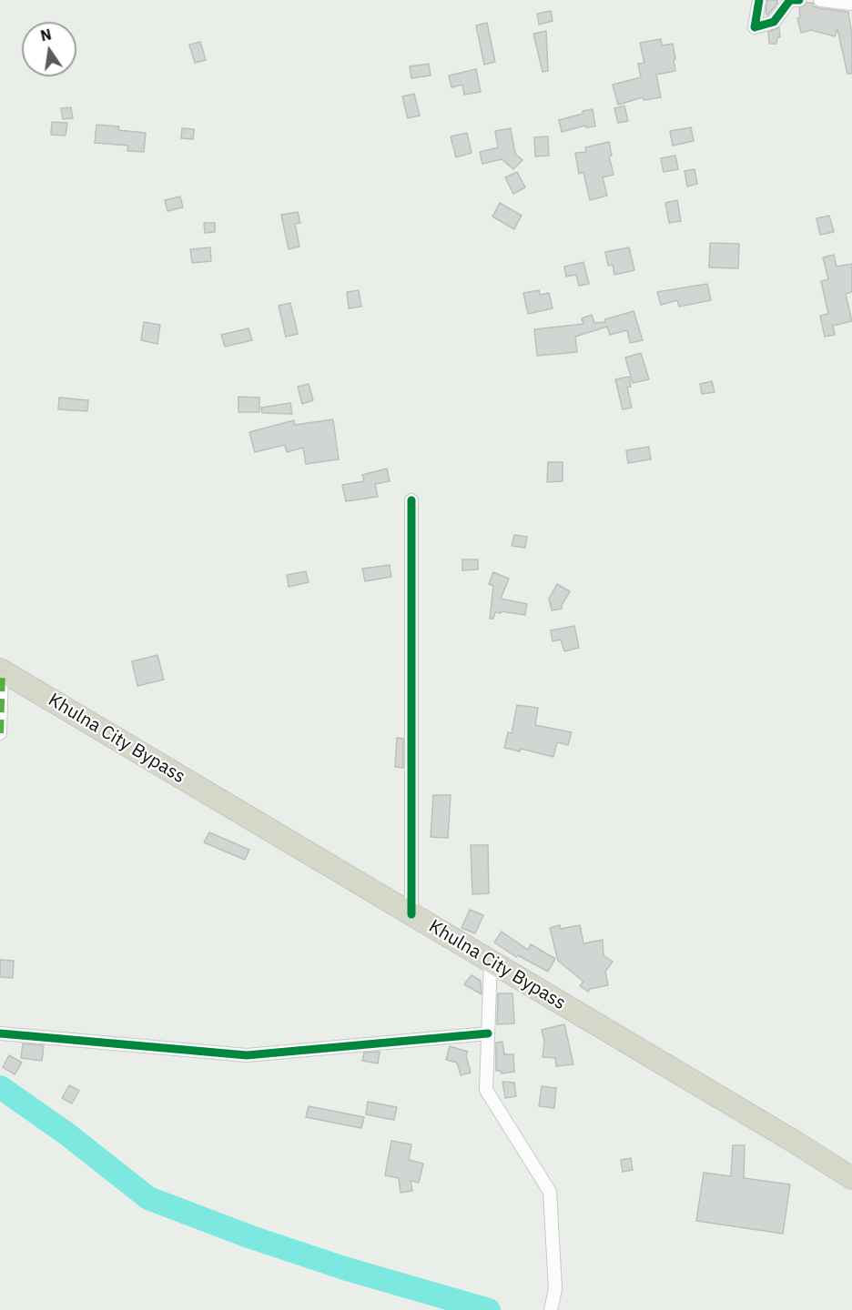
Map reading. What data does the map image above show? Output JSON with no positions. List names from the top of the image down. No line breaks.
{"streets":{"highway":["Khulna City Bypass"]},"north":"top"}
